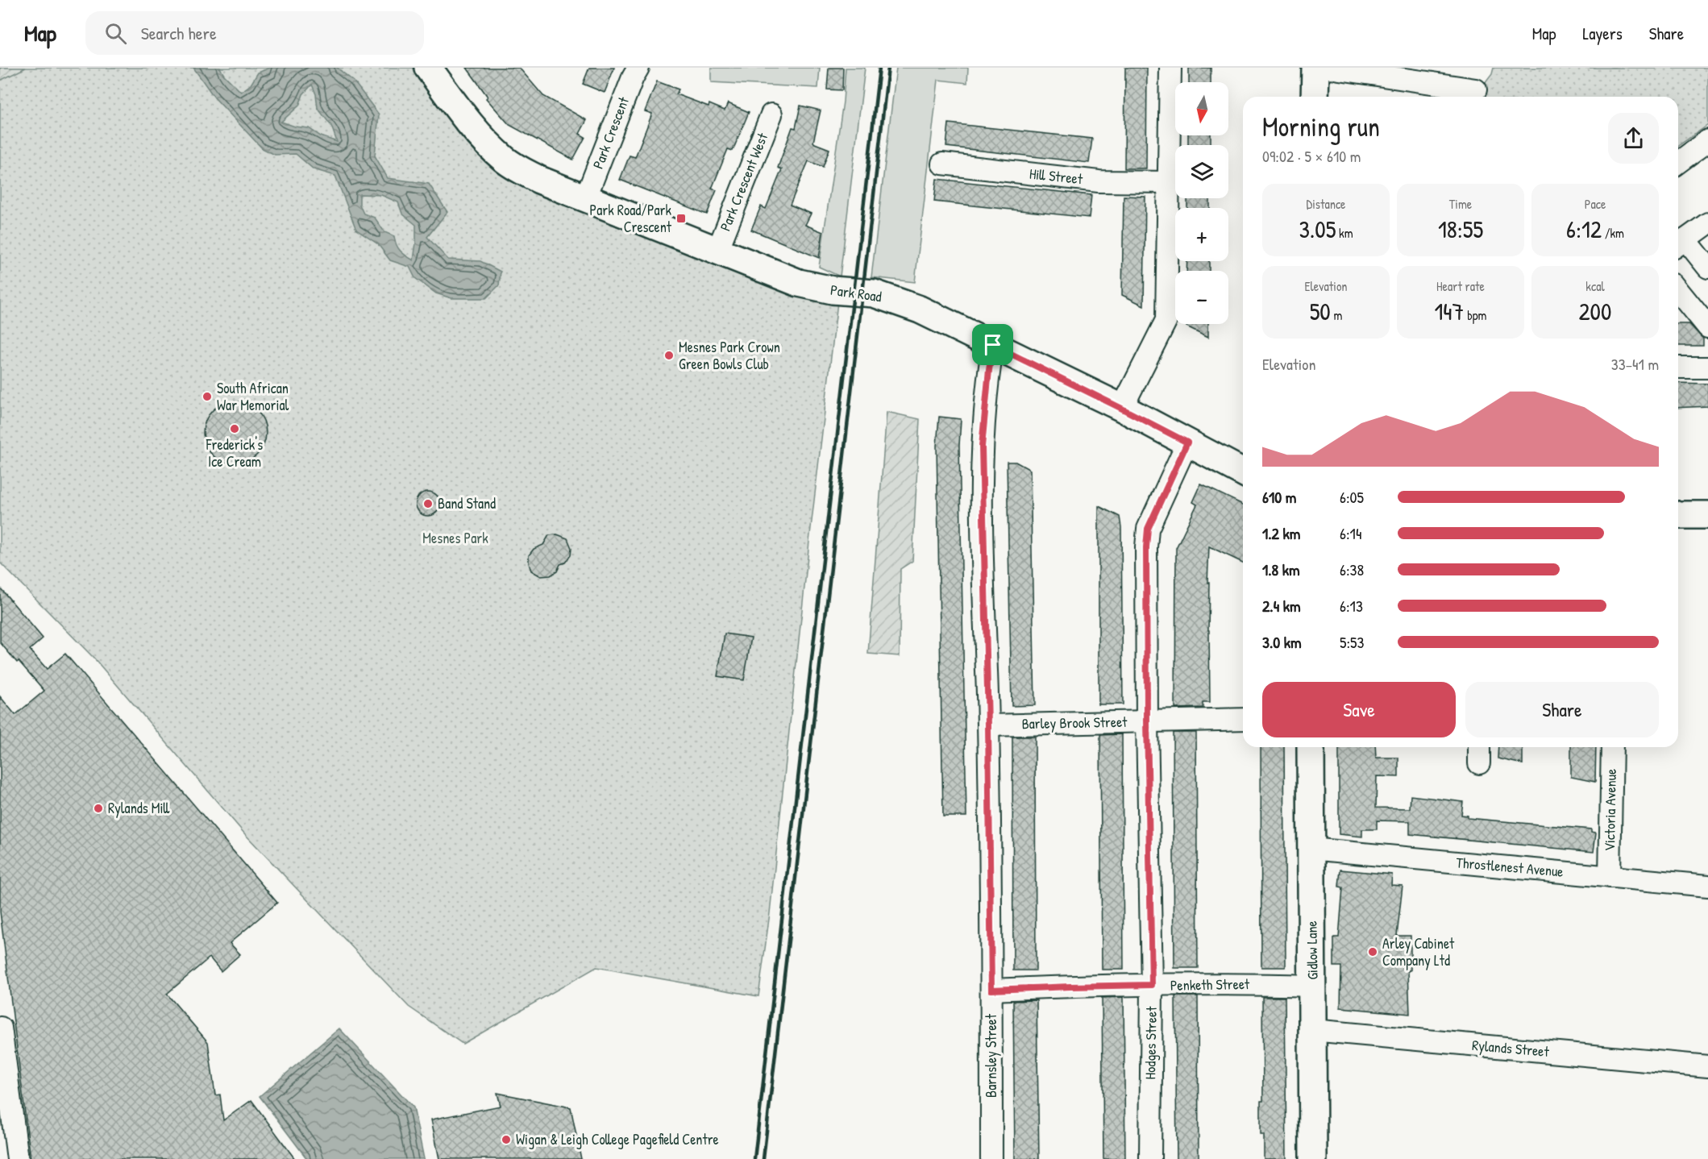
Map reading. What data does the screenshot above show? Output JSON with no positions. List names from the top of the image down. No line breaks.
{"streets":{"main road":["Park Road","Gidlow Lane"],"street":["Park Crescent","Hill Street","Park Crescent West","Barley Brook Street","Victoria Avenue","Throstlenest Avenue","Penketh Street","Hodges Street","Rylands Street","Barnsley Street"]},"crossings":[["Park Crescent","Park Road"],["Park Crescent West","Park Road"],["Park Road","Hodges Street"],["Park Road","Barnsley Street"],["Barley Brook Street","Hodges Street"],["Barley Brook Street","Barnsley Street"],["Victoria Avenue","Throstlenest Avenue"],["Throstlenest Avenue","Gidlow Lane"],["Gidlow Lane","Penketh Street"],["Gidlow Lane","Rylands Street"],["Penketh Street","Hodges Street"],["Penketh Street","Barnsley Street"]],"parks":["Mesnes Park"],"places":{"transit":["Park Road/Park Crescent"],"other":["Mesnes Park Crown Green Bowls Club","South African War Memorial","Frederick's Ice Cream","Band Stand","Rylands Mill","Arley Cabinet Company Ltd","Wigan & Leigh College Pagefield Centre"]},"north":"bottom","page":{"header":"Map","search":"Search here","nav":["Map","Layers","Share"],"map_buttons":["+","−"],"heading":["Morning run","09:02 · 5 × 610 m"],"stats":[["Distance","3.05 km"],["Time","18:55"],["Pace","6:12 /km"],["Elevation","50 m"],["Heart rate","147 bpm"],["kcal","200"]],"chart":["Elevation","33–41 m"],"list":[{"name":"610 m","note":"6:05"},{"name":"1.2 km","note":"6:14"},{"name":"1.8 km","note":"6:38"},{"name":"2.4 km","note":"6:13"},{"name":"3.0 km","note":"5:53"}],"buttons":["Save","Share"]}}
